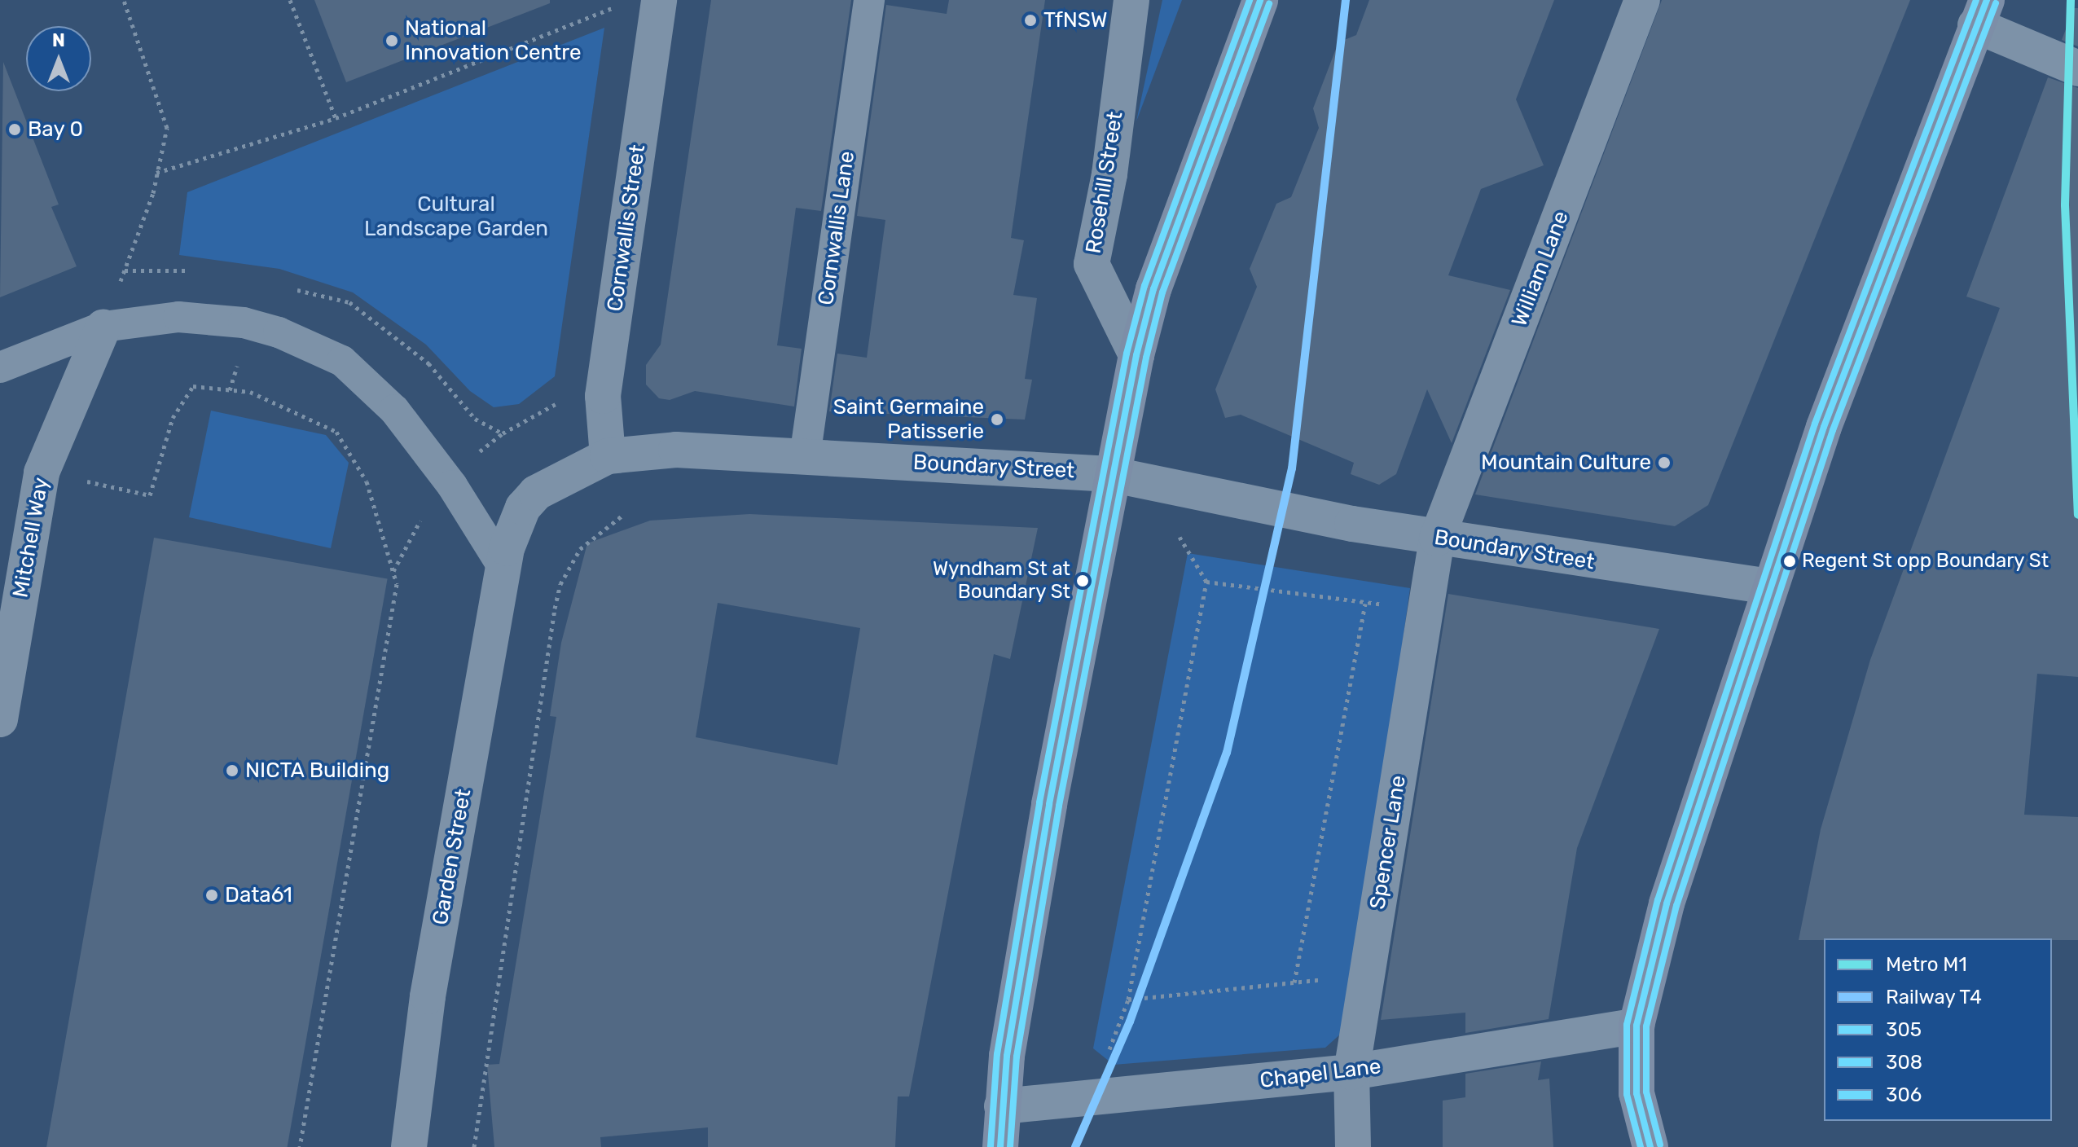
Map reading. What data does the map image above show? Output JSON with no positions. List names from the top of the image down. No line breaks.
{"streets":{"street":["Rosehill Street","Cornwallis Street","William Lane","Boundary Street","Mitchell Way","Spencer Lane","Garden Street","Chapel Lane"],"lane":["Cornwallis Lane"]},"crossings":[["Cornwallis Street","Boundary Street"],["Cornwallis Lane","Boundary Street"],["William Lane","Boundary Street"],["William Lane","Spencer Lane"],["Boundary Street","Spencer Lane"],["Boundary Street","Garden Street"],["Spencer Lane","Chapel Lane"]],"parks":["Cultural Landscape Garden"],"places":["TfNSW","National Innovation Centre","Bay 0","Saint Germaine Patisserie","Mountain Culture","Regent St opp Boundary St","Wyndham St at Boundary St","NICTA Building","Data61"],"lines":["metro line M1","rail line T4","transit line 305","transit line 306","transit line 308"],"legend":["Metro M1","Railway T4","305","308","306"],"north":"top"}
